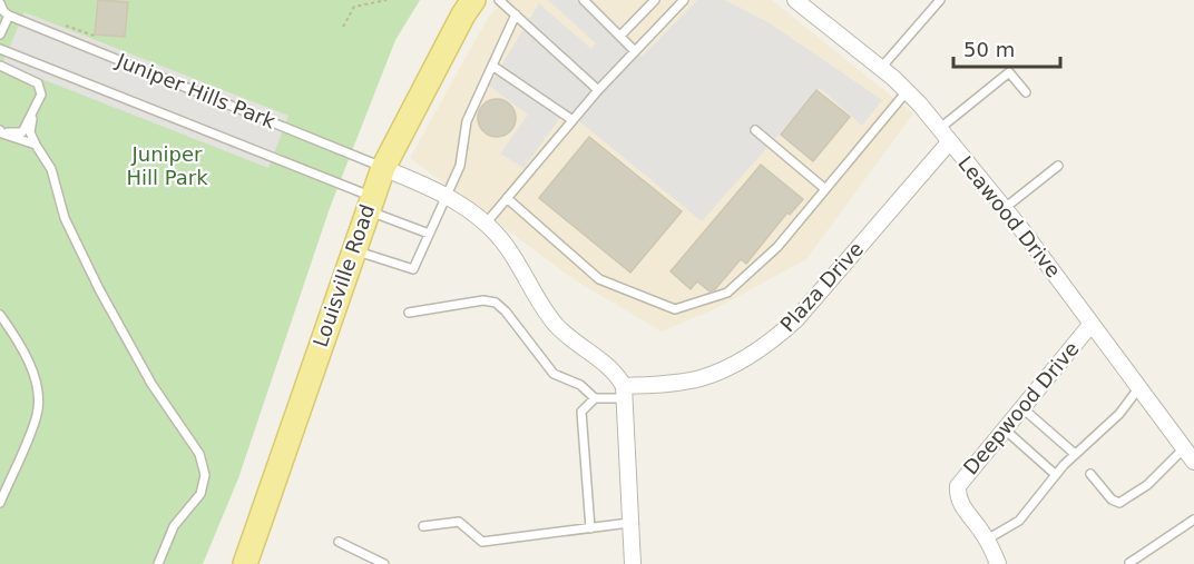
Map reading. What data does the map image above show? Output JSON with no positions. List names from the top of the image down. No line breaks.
{"streets":{"main road":["Louisville Road"],"street":["Leawood Drive","Plaza Drive","Deepwood Drive"],"lane":["Juniper Hills Park"]},"crossings":[["Juniper Hills Park","Louisville Road"],["Leawood Drive","Plaza Drive"],["Leawood Drive","Deepwood Drive"]],"parks":["Juniper Hill Park"],"scale_bar":"50 m"}
